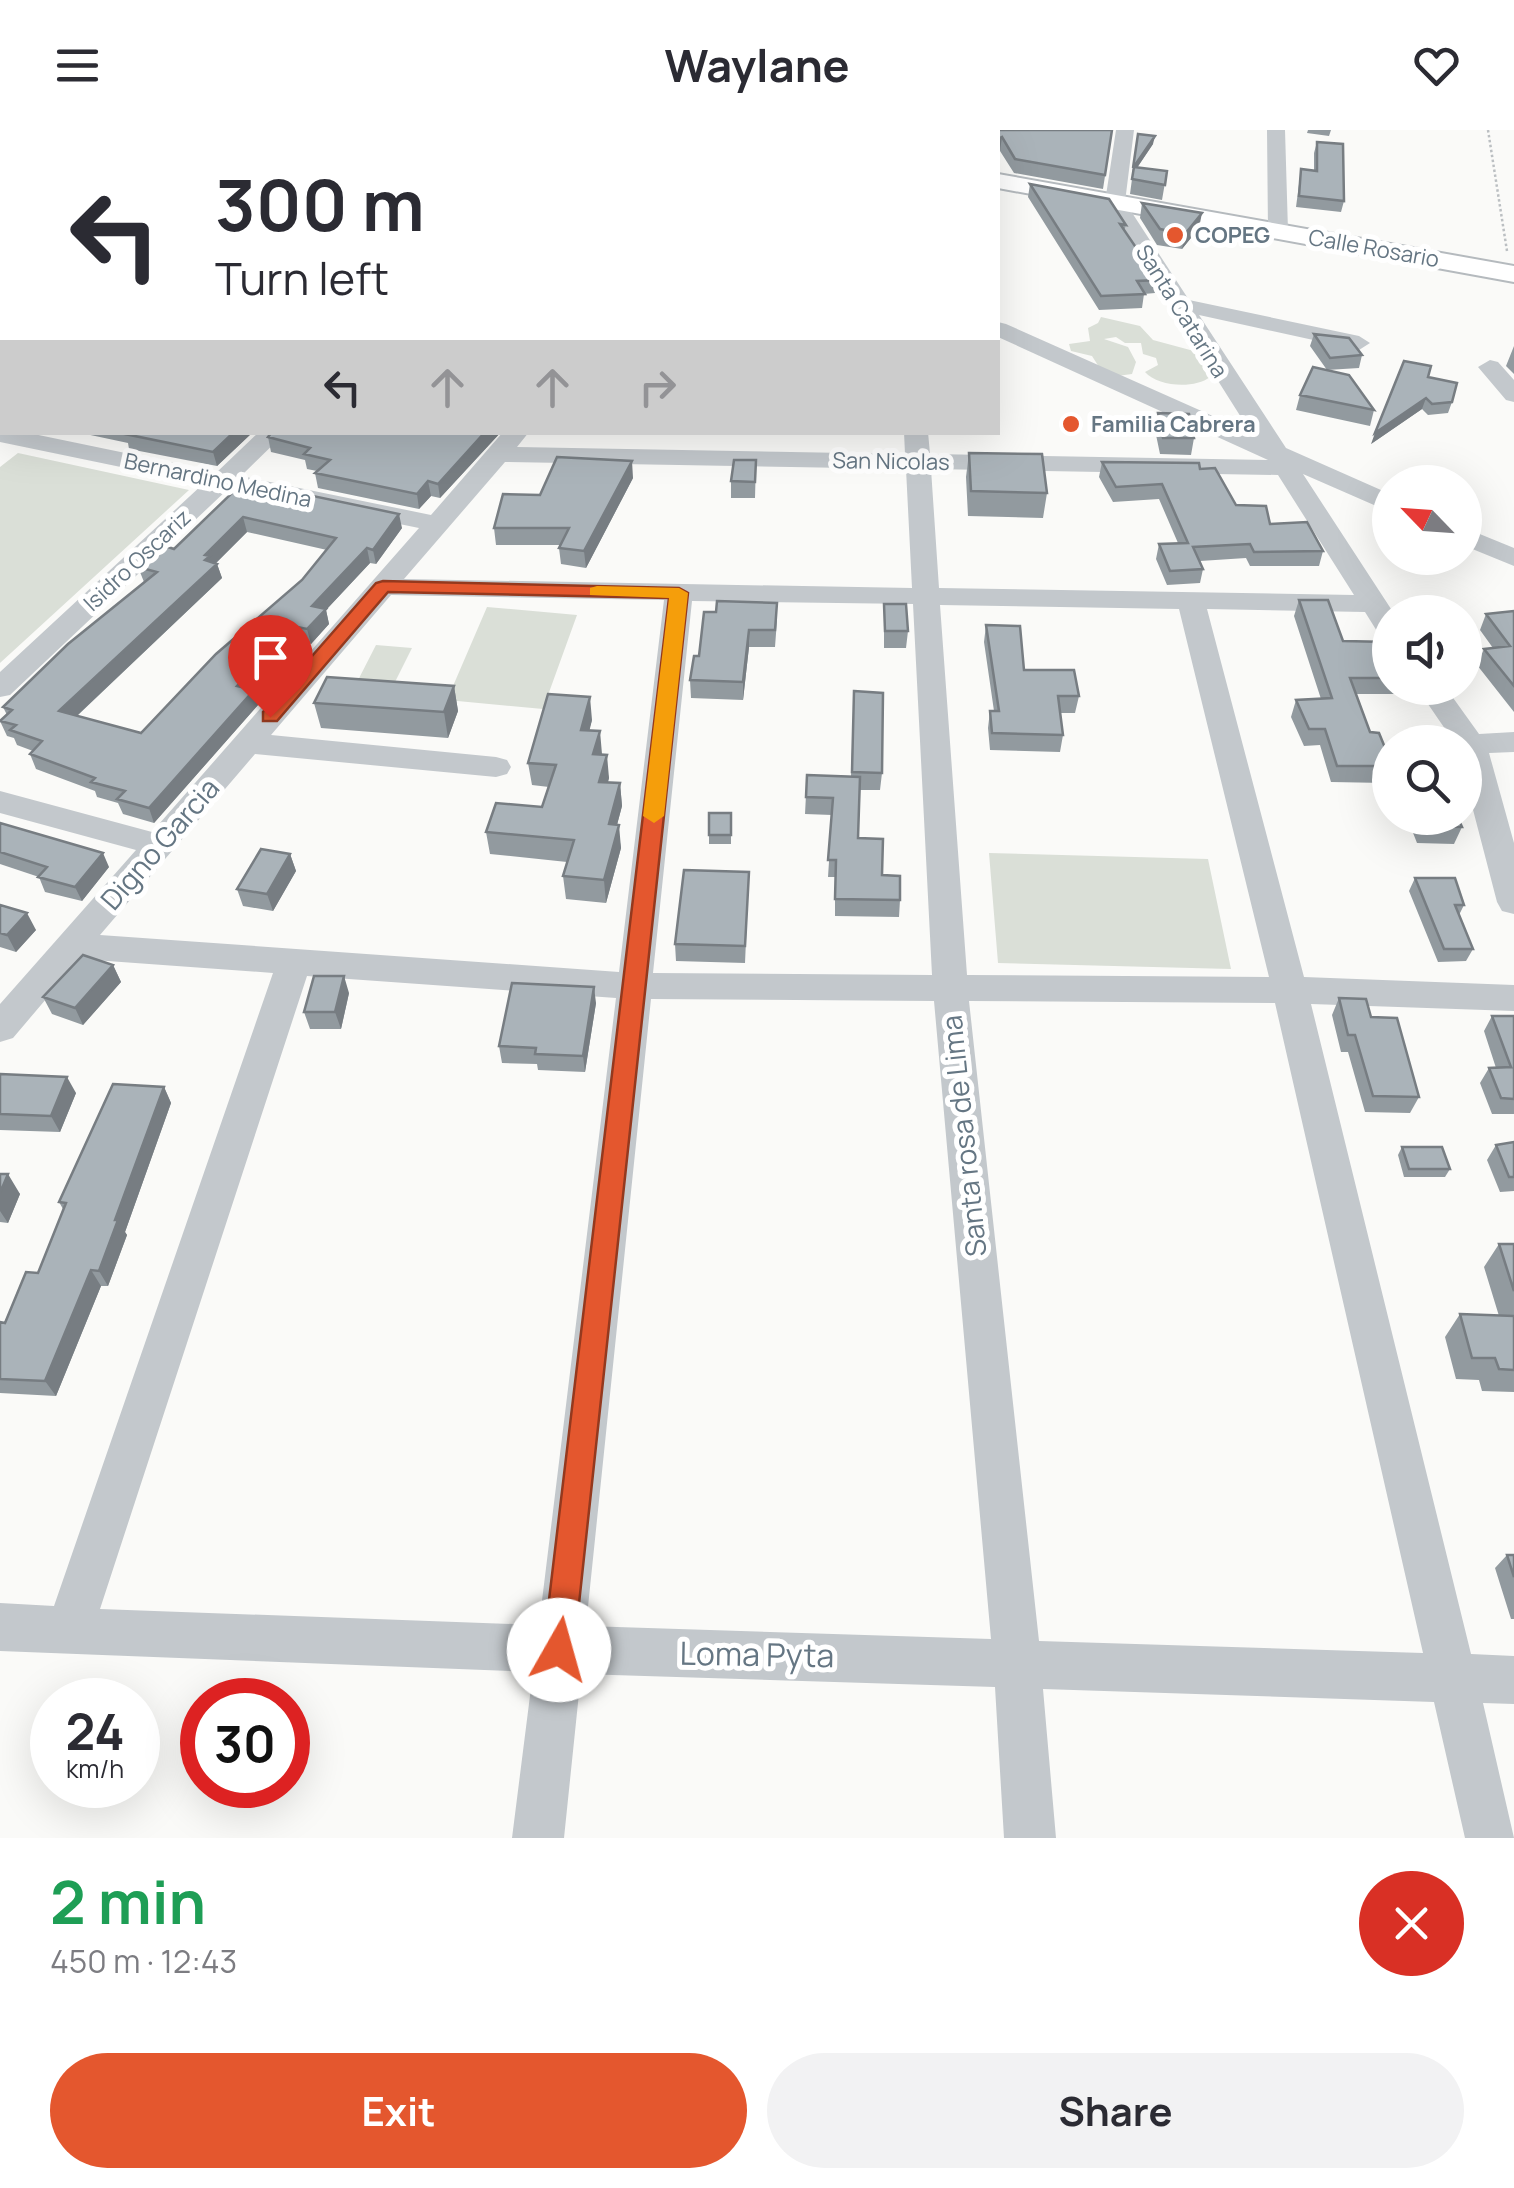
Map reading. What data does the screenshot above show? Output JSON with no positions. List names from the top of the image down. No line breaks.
{"streets":{"main road":["Calle Rosario"],"street":["Santa Catarina","San Nicolas","Bernardino Medina","Isidro Oscariz","Digno Garcia","Santa rosa de Lima","Loma Pyta"]},"crossings":[["Calle Rosario","Santa Catarina"],["Santa Catarina","San Nicolas"],["San Nicolas","Digno Garcia"],["San Nicolas","Santa rosa de Lima"],["Bernardino Medina","Isidro Oscariz"],["Bernardino Medina","Digno Garcia"],["Santa rosa de Lima","Loma Pyta"]],"places":["COPEG","Familia Cabrera"],"north":"top left","page":{"header":"Waylane","turn":["300 m","Turn left"],"speed":"24 km/h","limit":"30","heading":["2 min","450 m · 12:43"],"buttons":["Exit","Share"]}}
